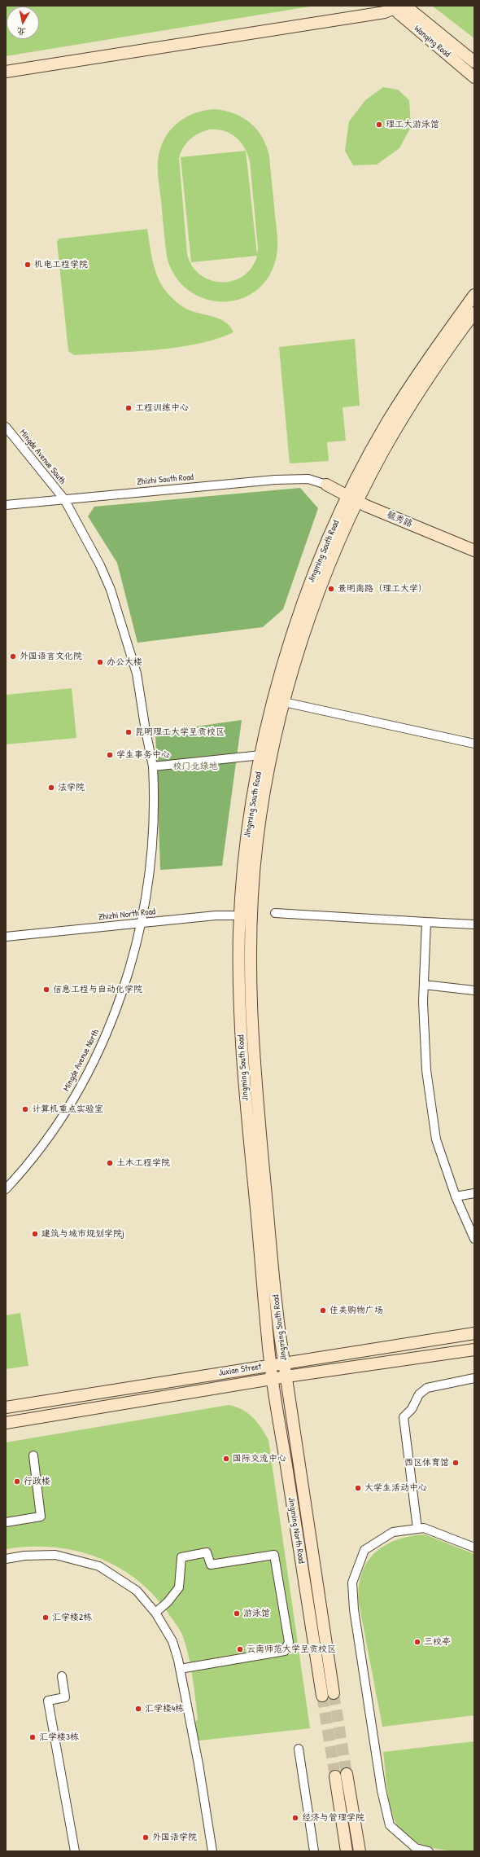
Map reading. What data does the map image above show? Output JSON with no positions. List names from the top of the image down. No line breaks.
{"streets":{"street":["Wanqing Road","Mingde Avenue South","Zhizhi South Road","毓秀路","Jingming South Road","Zhizhi North Road","Mingde Avenue North","Juxian Street","Jingming North Road"]},"crossings":[["Mingde Avenue South","Zhizhi South Road"],["Mingde Avenue South","Mingde Avenue North"],["Zhizhi South Road","毓秀路"],["毓秀路","Jingming South Road"],["Jingming South Road","Zhizhi North Road"],["Jingming South Road","Juxian Street"],["Jingming South Road","Jingming North Road"],["Zhizhi North Road","Mingde Avenue North"],["Juxian Street","Jingming North Road"]],"parks":["校门北绿地"],"places":["理工大游泳馆","机电工程学院","工程训练中心","景明南路（理工大学）","外国语言文化院","办公大楼","昆明理工大学呈贡校区","学生事务中心","法学院","信息工程与自动化学院","计算机重点实验室","土木工程学院","建筑与城市规划学院j","佳美购物广场","国际交流中心","西区体育馆","行政楼","大学生活动中心","游泳馆","汇学楼2栋","三校亭","云南师范大学呈贡校区","汇学楼4栋","汇学楼3栋","经济与管理学院","外国语学院"],"north":"bottom"}
